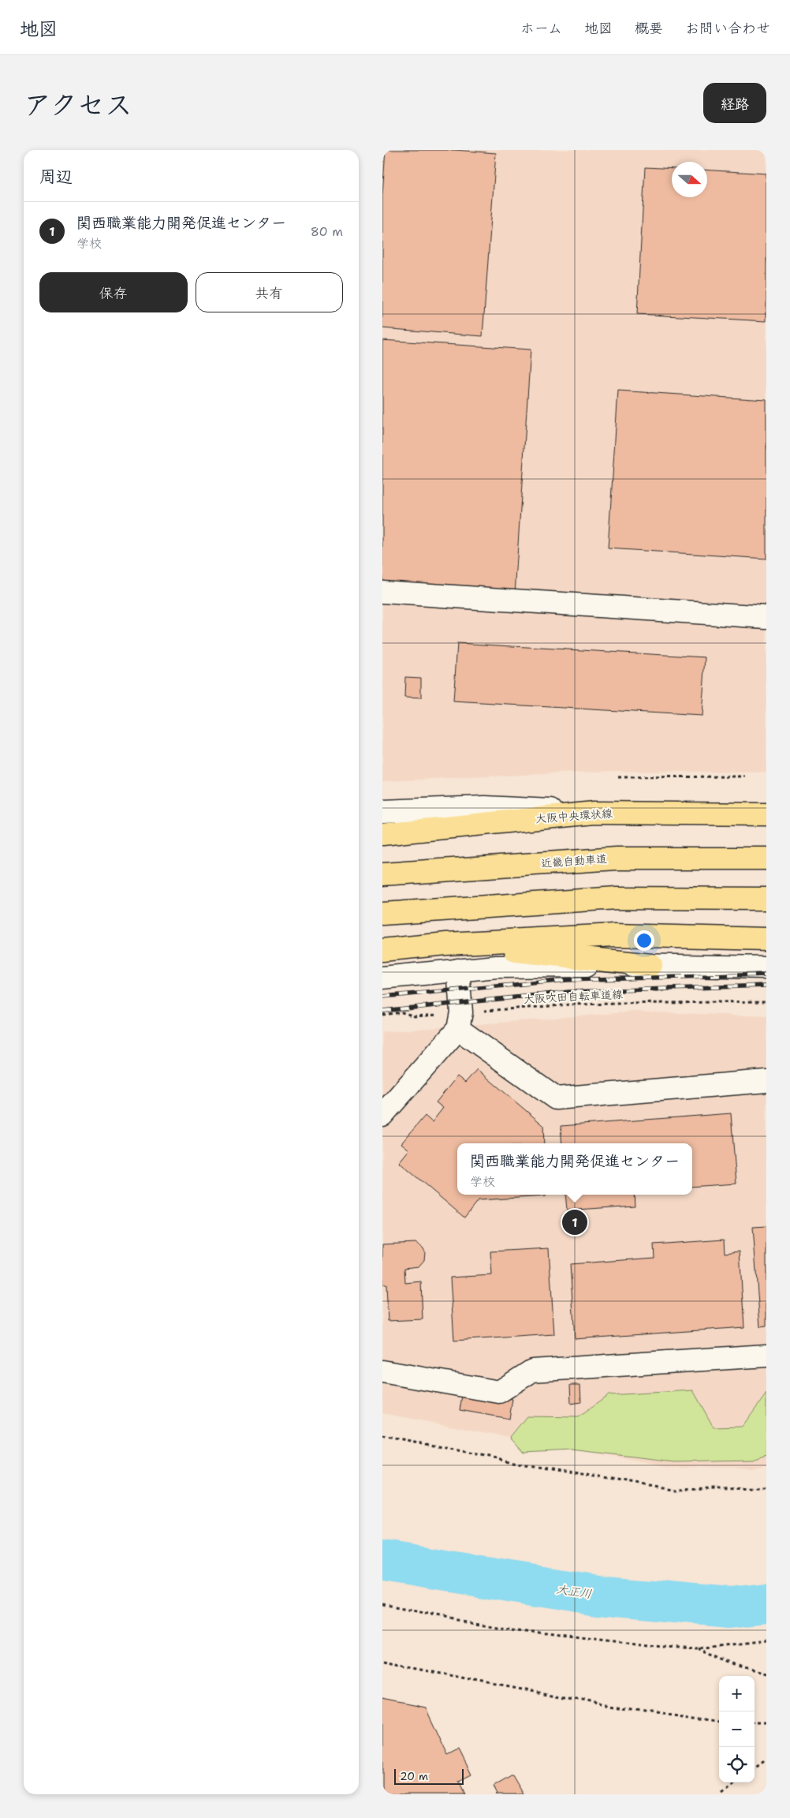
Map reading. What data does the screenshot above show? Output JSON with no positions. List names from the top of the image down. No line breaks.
{"streets":{"main road":["大阪中央環状線","近畿自動車道"],"path":["大阪吹田自転車道線"]},"water":["大正川"],"scale_bar":"20 m","north":"right","page":{"header":"地図","nav":["ホーム","地図","概要","お問い合わせ"],"title":"アクセス","buttons":["経路",["保存","共有"]],"heading":"周辺","list":[{"mark":"1","name":"関西職業能力開発促進センター","note":"学校","value":"80 m"}],"popup":["関西職業能力開発促進センター","学校"],"pins":"1","map_buttons":["+","−"],"scale":"20 m"}}
